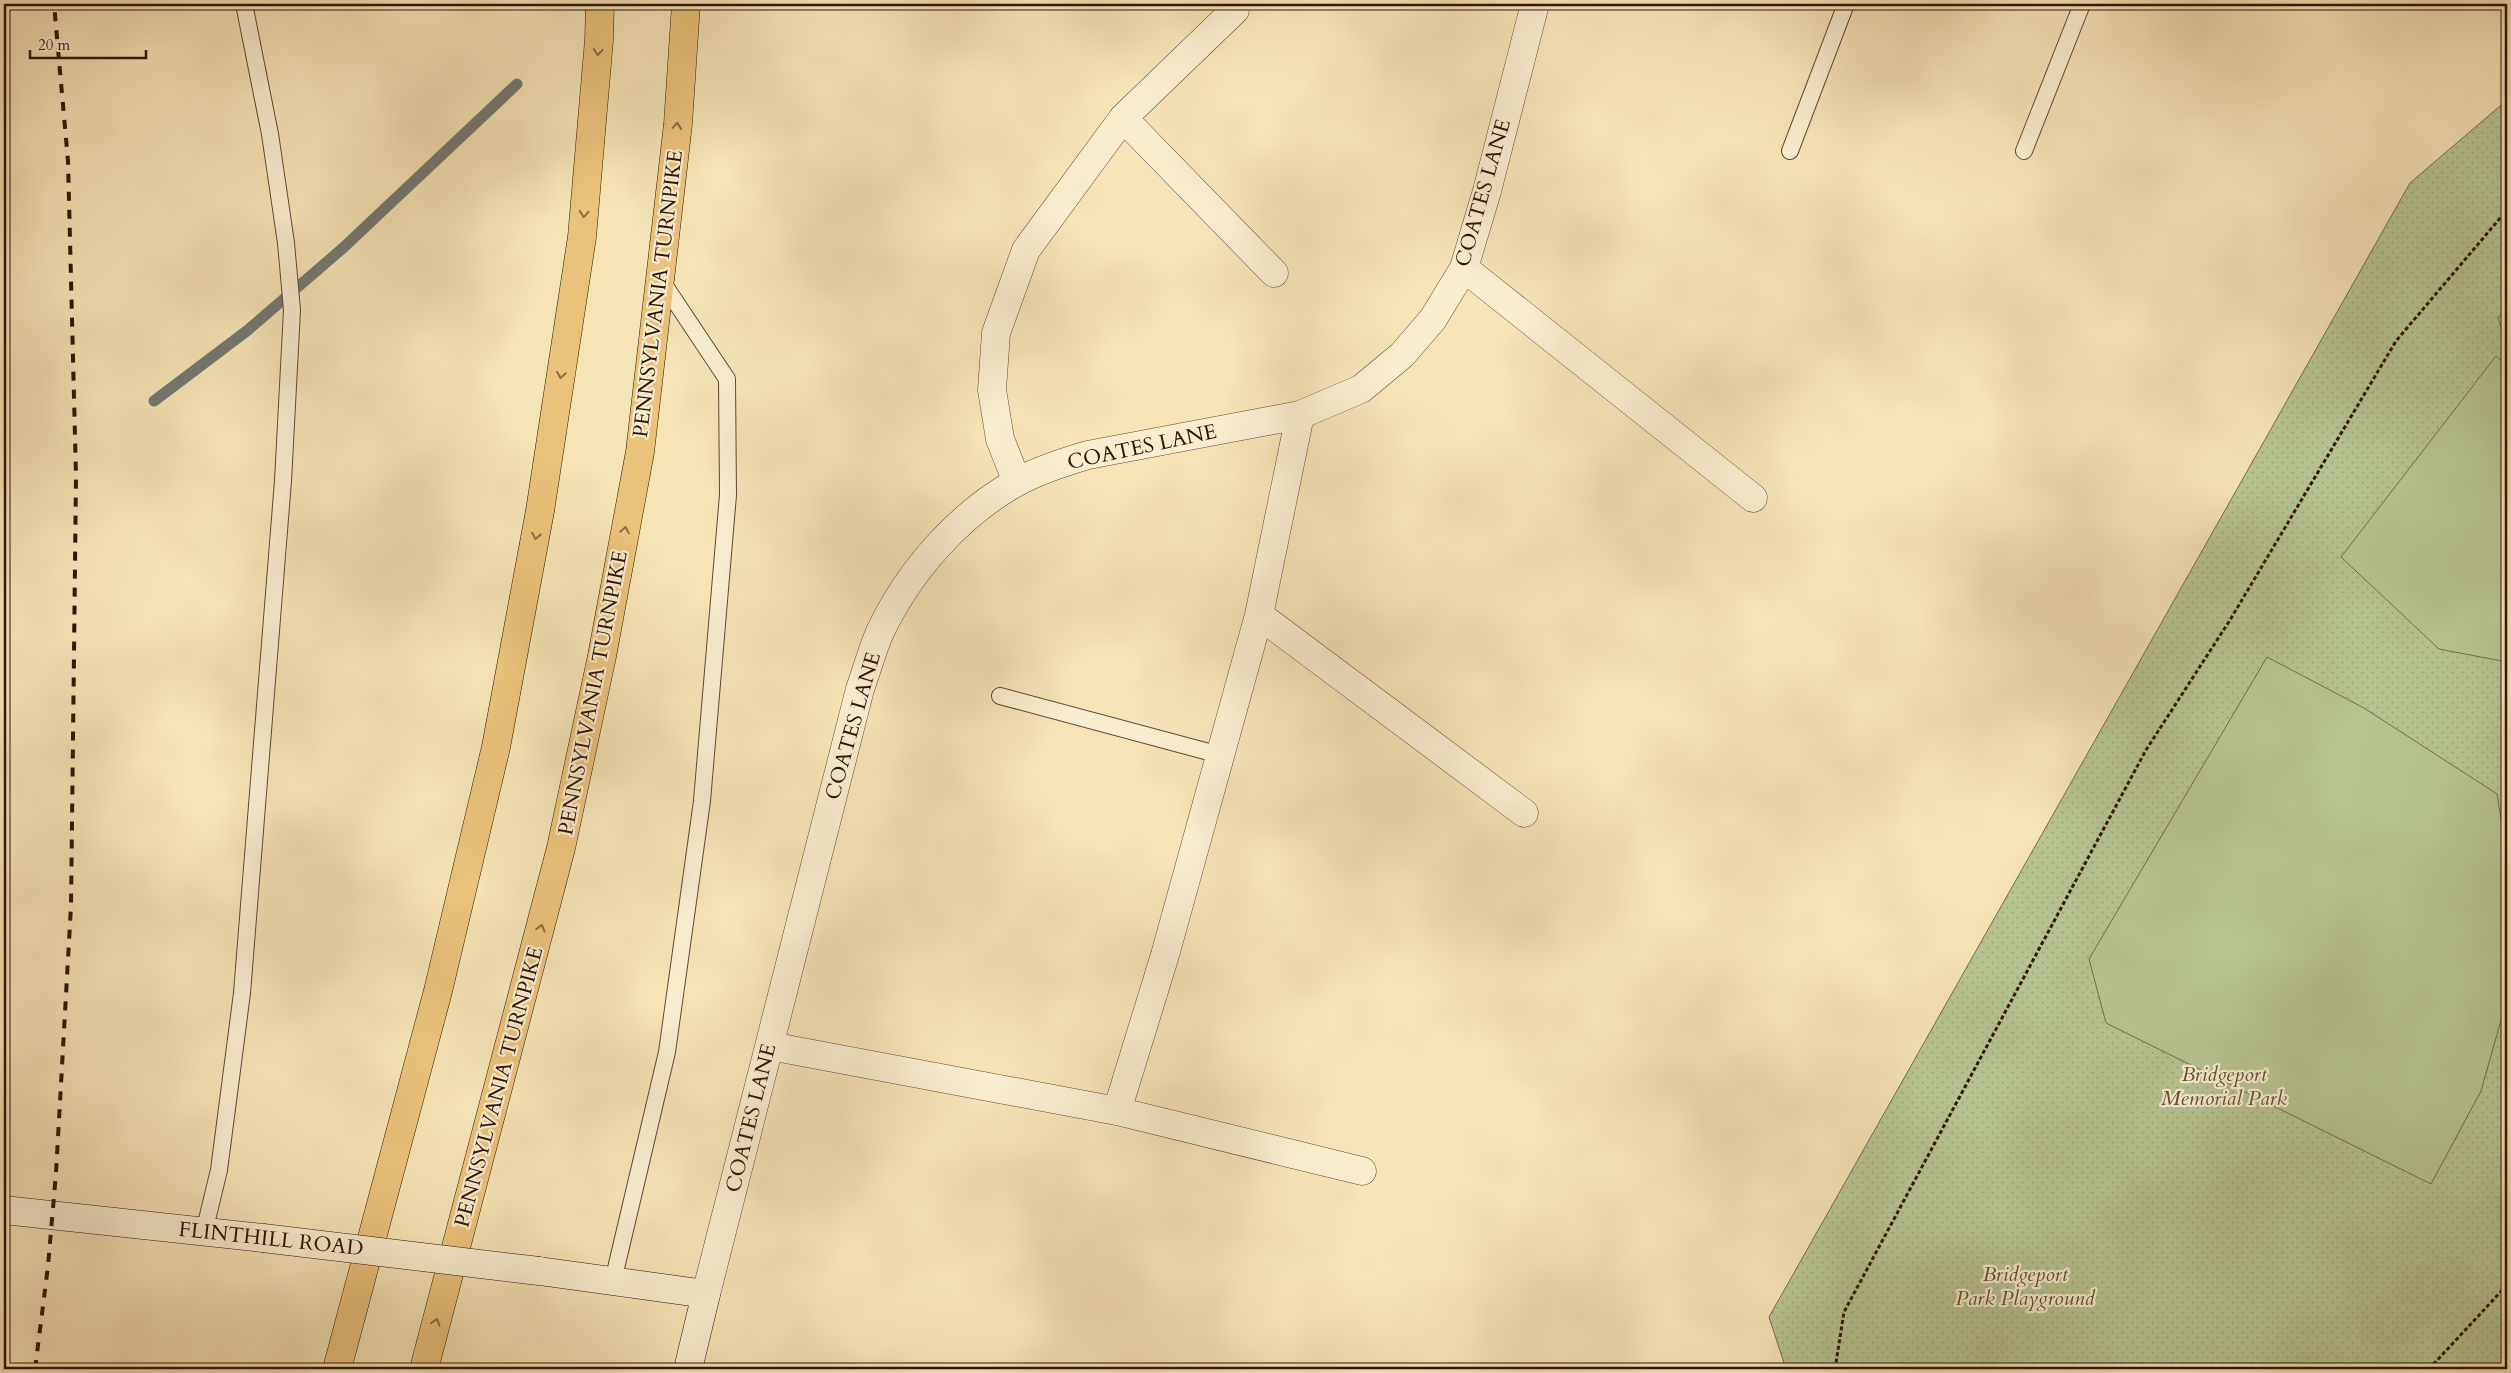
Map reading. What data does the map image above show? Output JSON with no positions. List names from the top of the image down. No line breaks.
{"streets":{"highway":["PENNSYLVANIA TURNPIKE"],"street":["COATES LANE","FLINTHILL ROAD"]},"crossings":[["COATES LANE","FLINTHILL ROAD"]],"parks":["Bridgeport Memorial Park","Bridgeport Park Playground"],"scale_bar":"20 m"}
